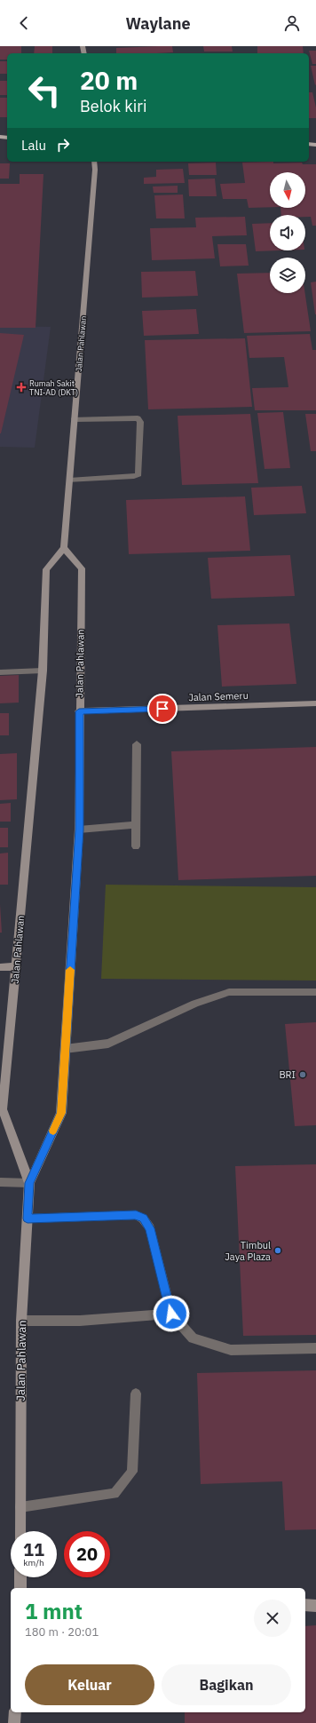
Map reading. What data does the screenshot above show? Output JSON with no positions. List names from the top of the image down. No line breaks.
{"streets":{"main road":["Jalan Pahlawan","Jalan Semeru"]},"crossings":[["Jalan Pahlawan","Jalan Semeru"]],"places":{"health":["Rumah Sakit TNI-AD (DKT)"],"other":["BRI","Timbul Jaya Plaza"]},"north":"bottom","page":{"header":"Waylane","turn":["20 m","Belok kiri"],"then":"Lalu","speed":"11 km/h","limit":"20","heading":["1 mnt","180 m · 20:01"],"buttons":["Keluar","Bagikan"]}}
